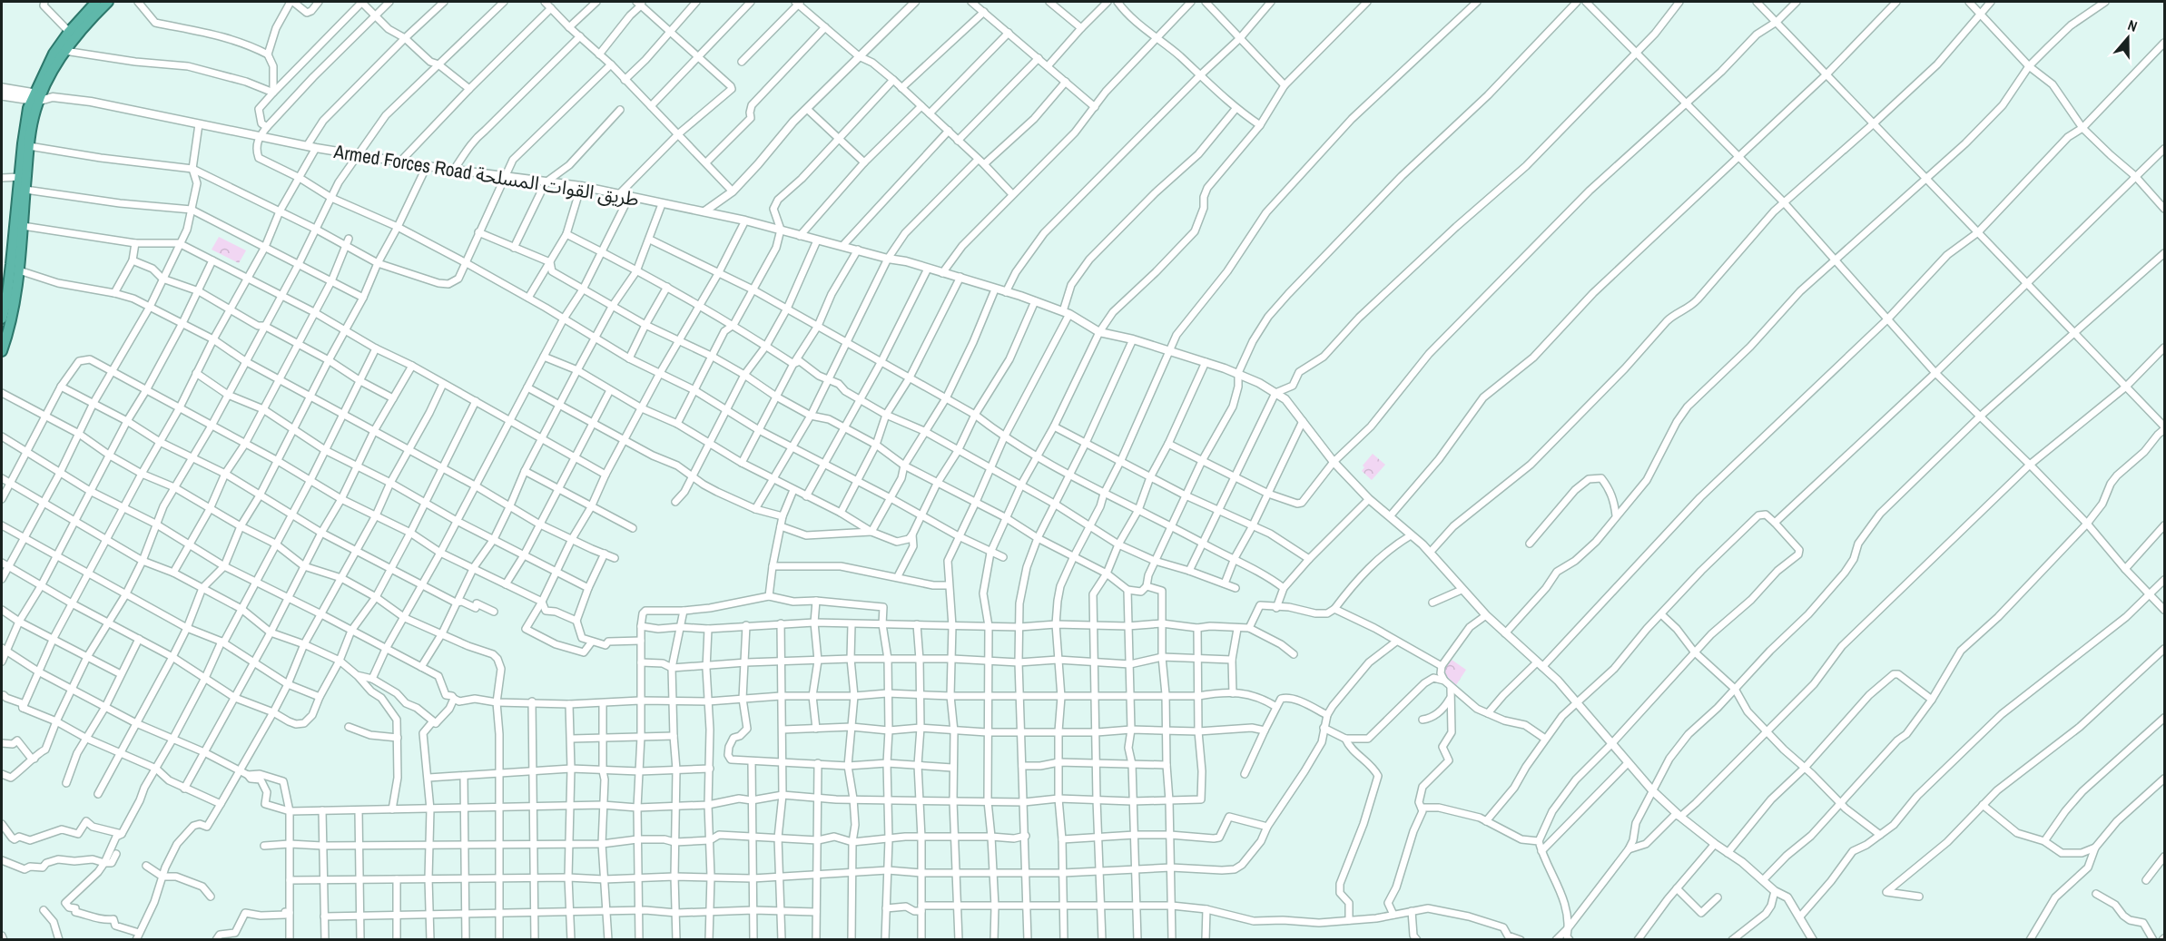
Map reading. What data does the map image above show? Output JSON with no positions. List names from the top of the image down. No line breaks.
{"streets":{"street":["Armed Forces Road طريق القوات المسلحة"]},"north":"top"}
